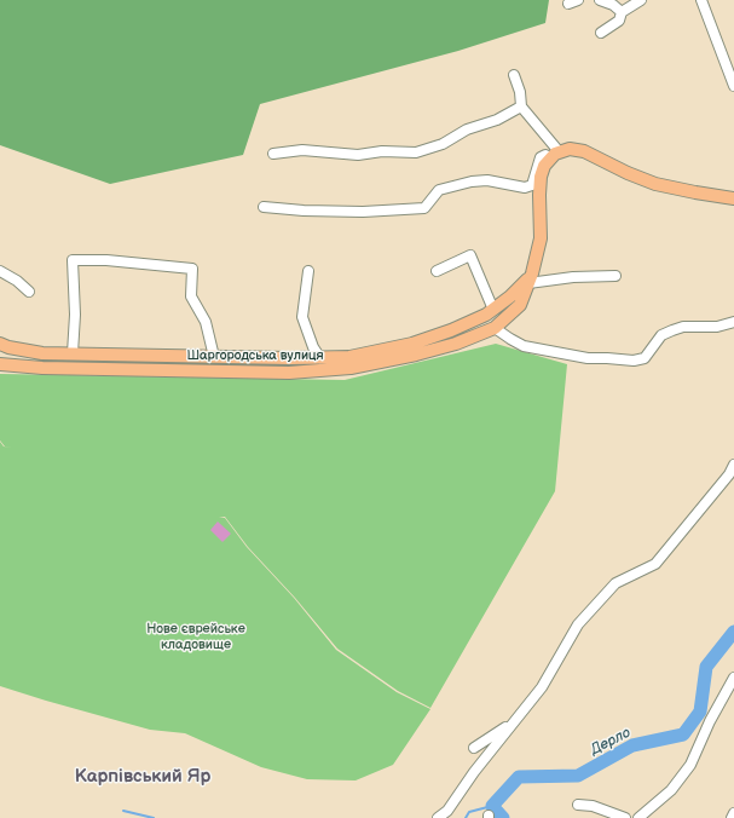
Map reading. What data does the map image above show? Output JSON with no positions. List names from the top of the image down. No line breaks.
{"streets":{"main road":["Шаргородська вулиця"]},"districts":["Карпівський Яр"],"water":["Дерло"],"parks":["Нове єврейське кладовище"]}
